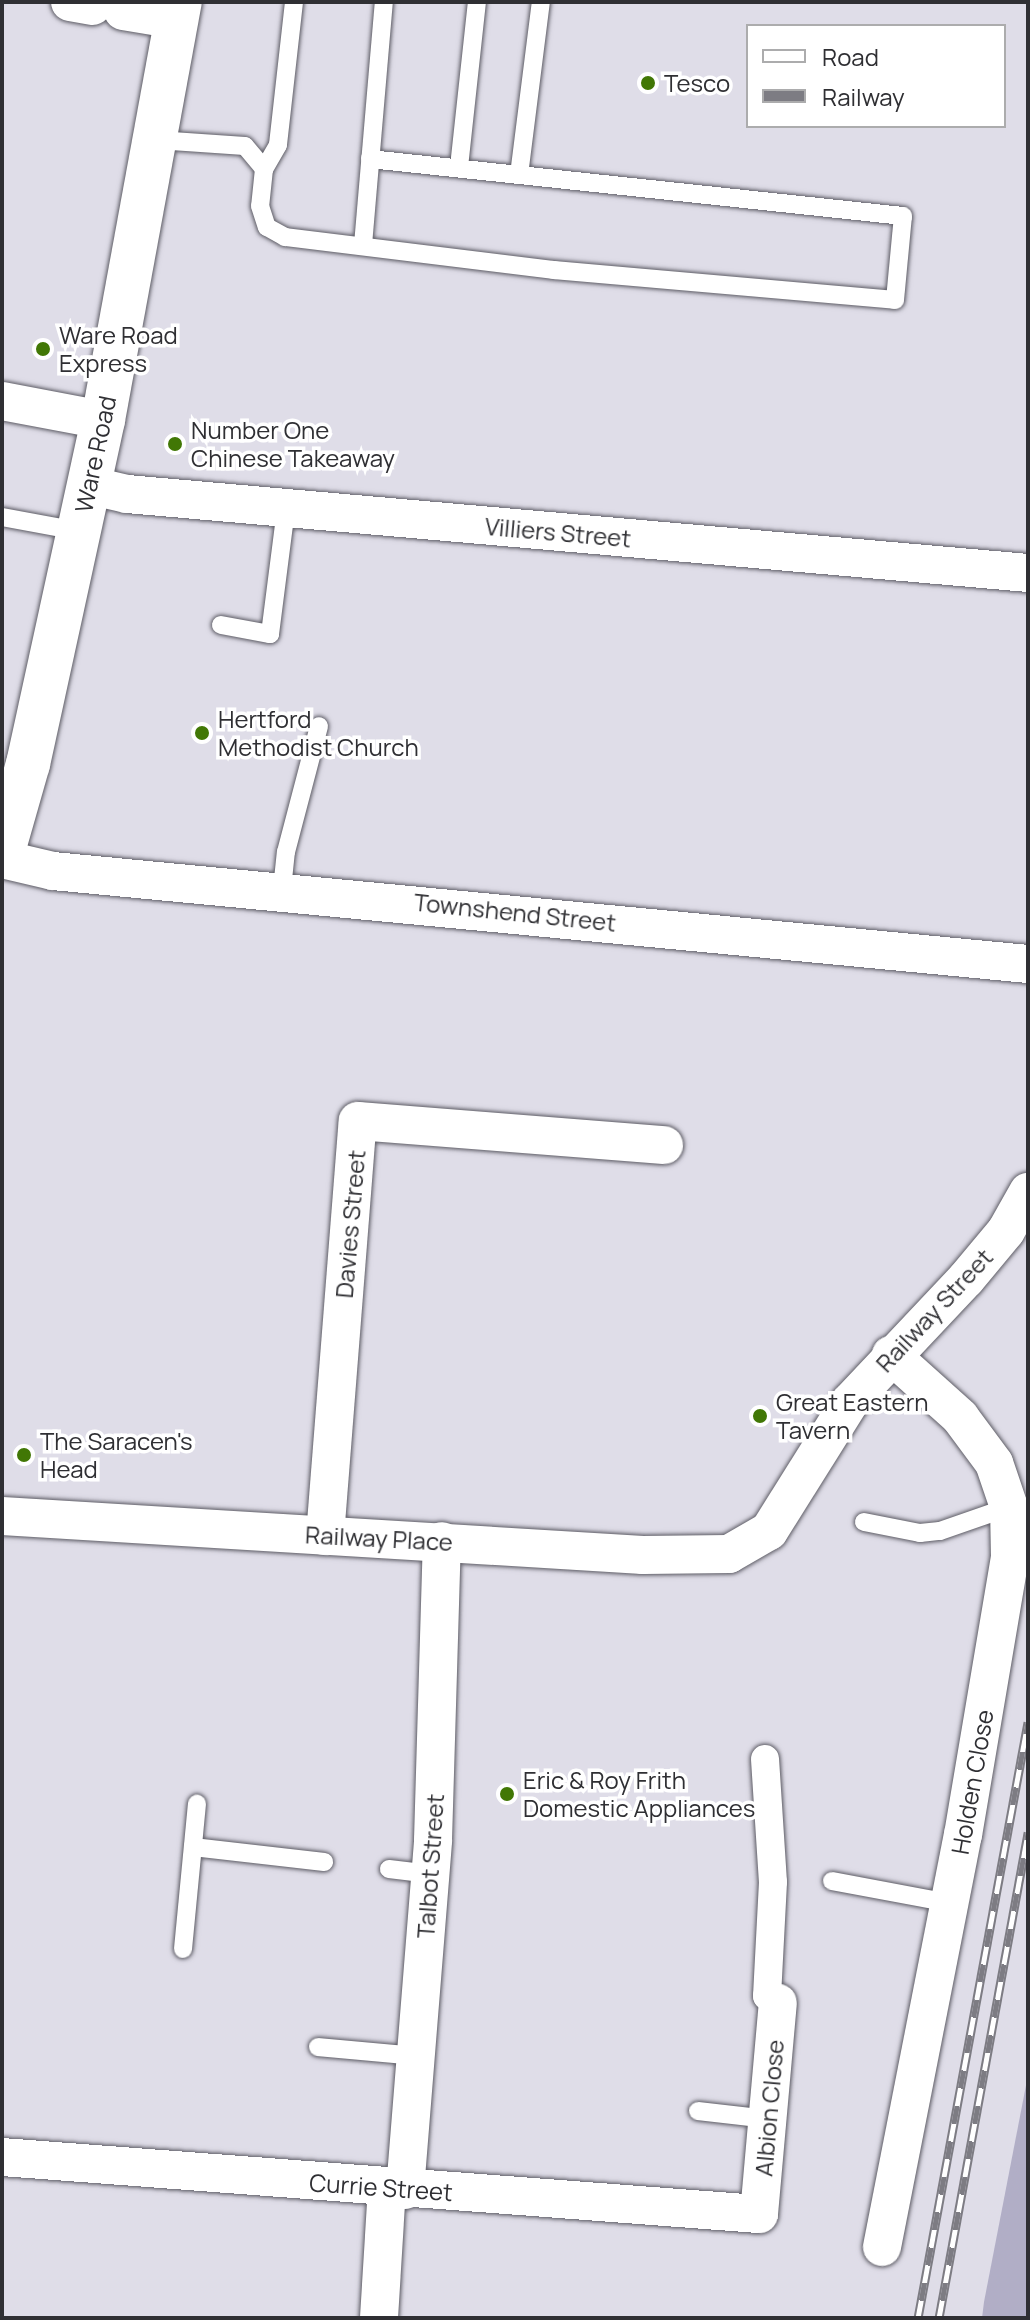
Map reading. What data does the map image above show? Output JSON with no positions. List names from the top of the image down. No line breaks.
{"streets":{"main road":["Ware Road"],"street":["Villiers Street","Townshend Street","Davies Street","Railway Street","Railway Place","Holden Close","Talbot Street","Albion Close","Currie Street"]},"crossings":[["Ware Road","Villiers Street"],["Ware Road","Townshend Street"],["Davies Street","Railway Place"],["Railway Street","Railway Place"],["Railway Street","Holden Close"],["Railway Place","Talbot Street"],["Talbot Street","Currie Street"],["Albion Close","Currie Street"]],"places":["Tesco","Ware Road Express","Number One Chinese Takeaway","Hertford Methodist Church","Great Eastern Tavern","The Saracen's Head","Eric & Roy Frith Domestic Appliances"],"legend":["Road","Railway"]}
